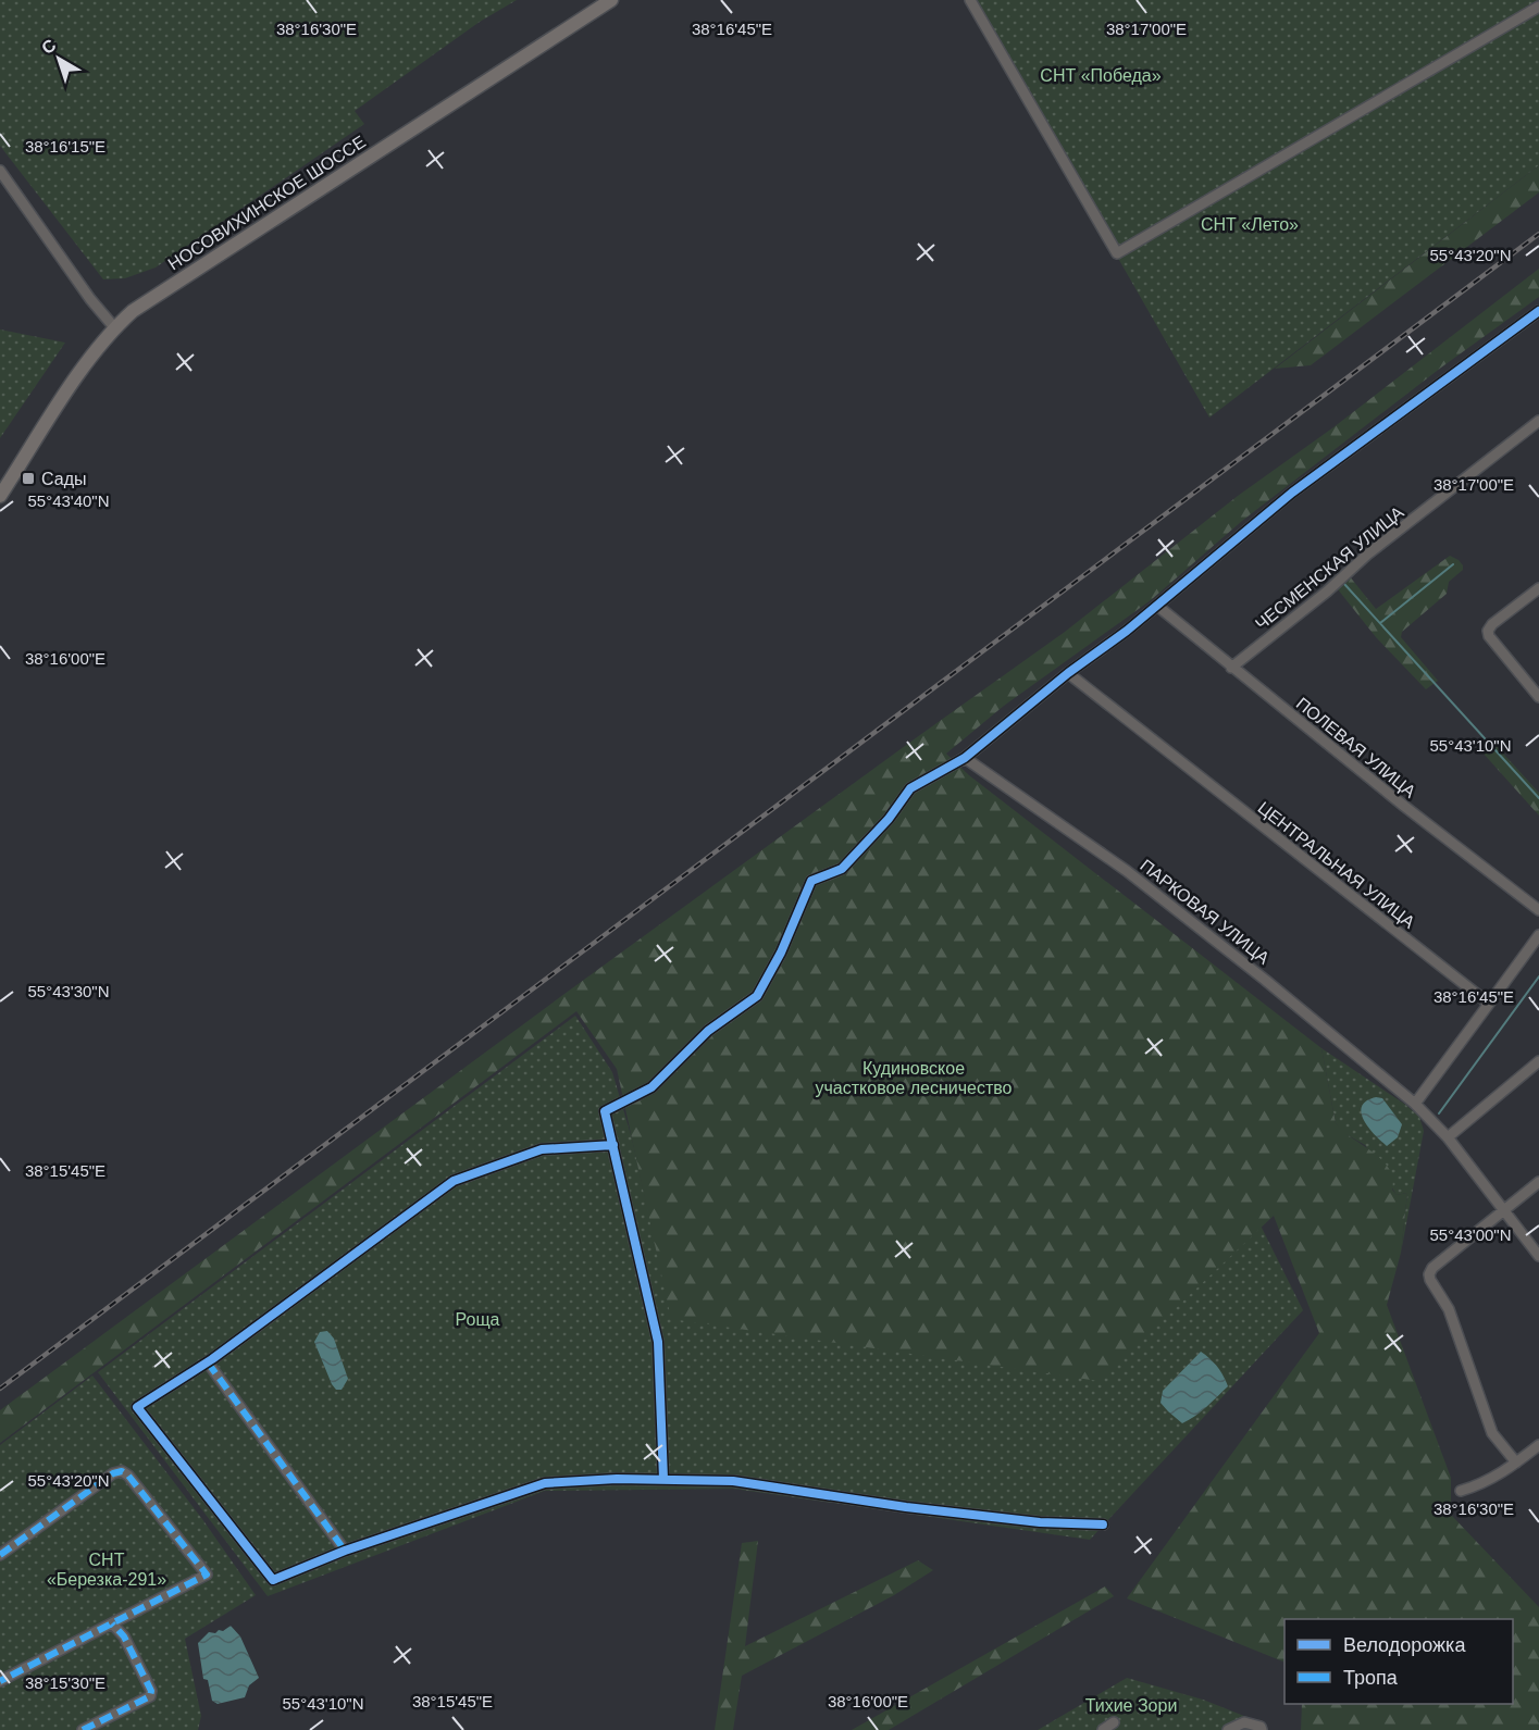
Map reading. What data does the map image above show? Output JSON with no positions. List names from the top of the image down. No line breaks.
{"streets":{"main road":["НОСОВИХИНСКОЕ ШОССЕ"],"street":["ЧЕСМЕНСКАЯ УЛИЦА","ПОЛЕВАЯ УЛИЦА","ЦЕНТРАЛЬНАЯ УЛИЦА","ПАРКОВАЯ УЛИЦА"]},"crossings":[["ЧЕСМЕНСКАЯ УЛИЦА","ПОЛЕВАЯ УЛИЦА"]],"parks":["СНТ «Победа»","СНТ «Лето»","Кудиновское участковое лесничество","Роща","СНТ «Березка-291»","Тихие Зори"],"places":{"transit":["Сады"]},"legend":["Велодорожка","Тропа"],"north":"top left","coordinates":["38°16'30\"E","38°16'45\"E","38°17'00\"E","38°16'15\"E","55°43'20\"N","55°43'40\"N","38°16'00\"E","55°43'10\"N","55°43'30\"N","38°15'45\"E","55°43'00\"N","38°15'30\"E"]}
